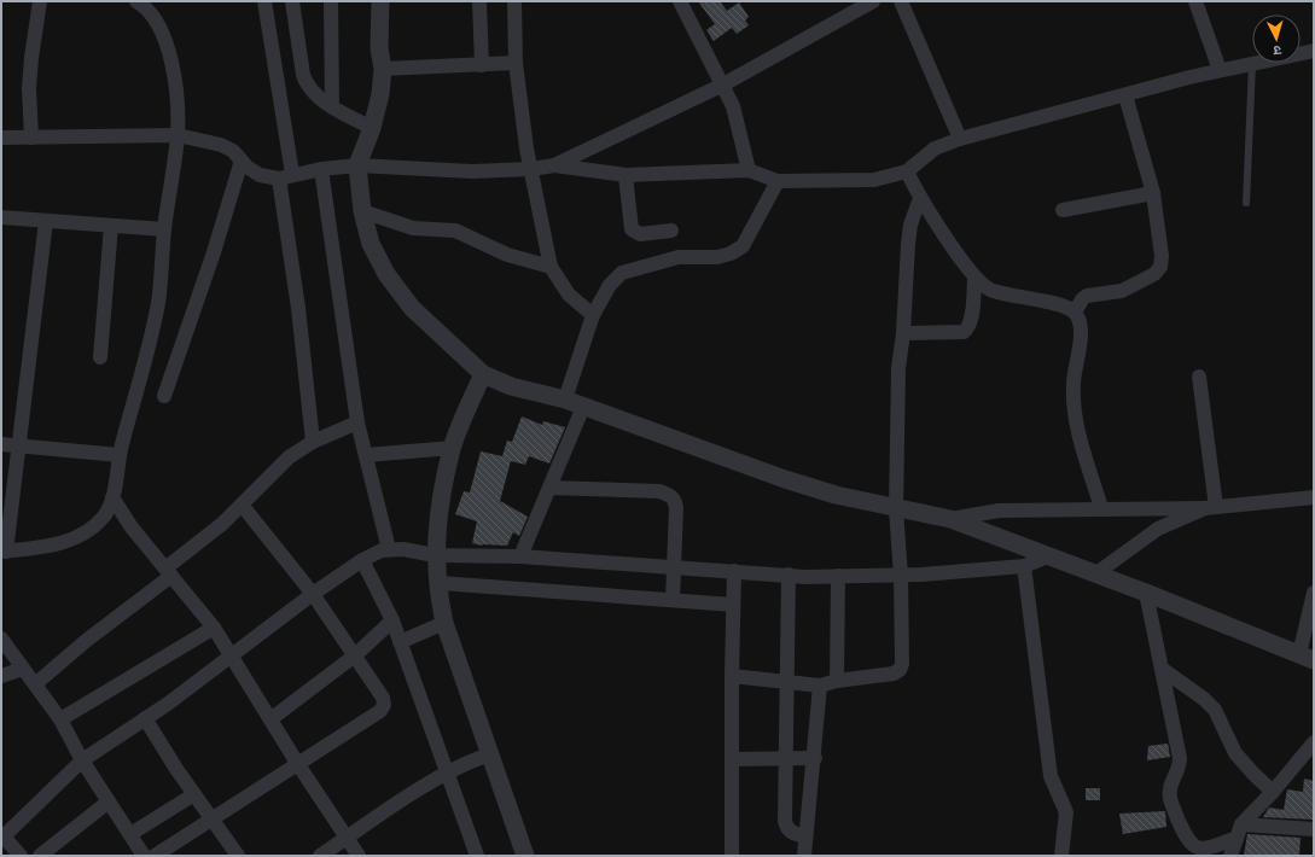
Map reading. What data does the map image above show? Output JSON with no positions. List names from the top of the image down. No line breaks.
{"north":"bottom"}
